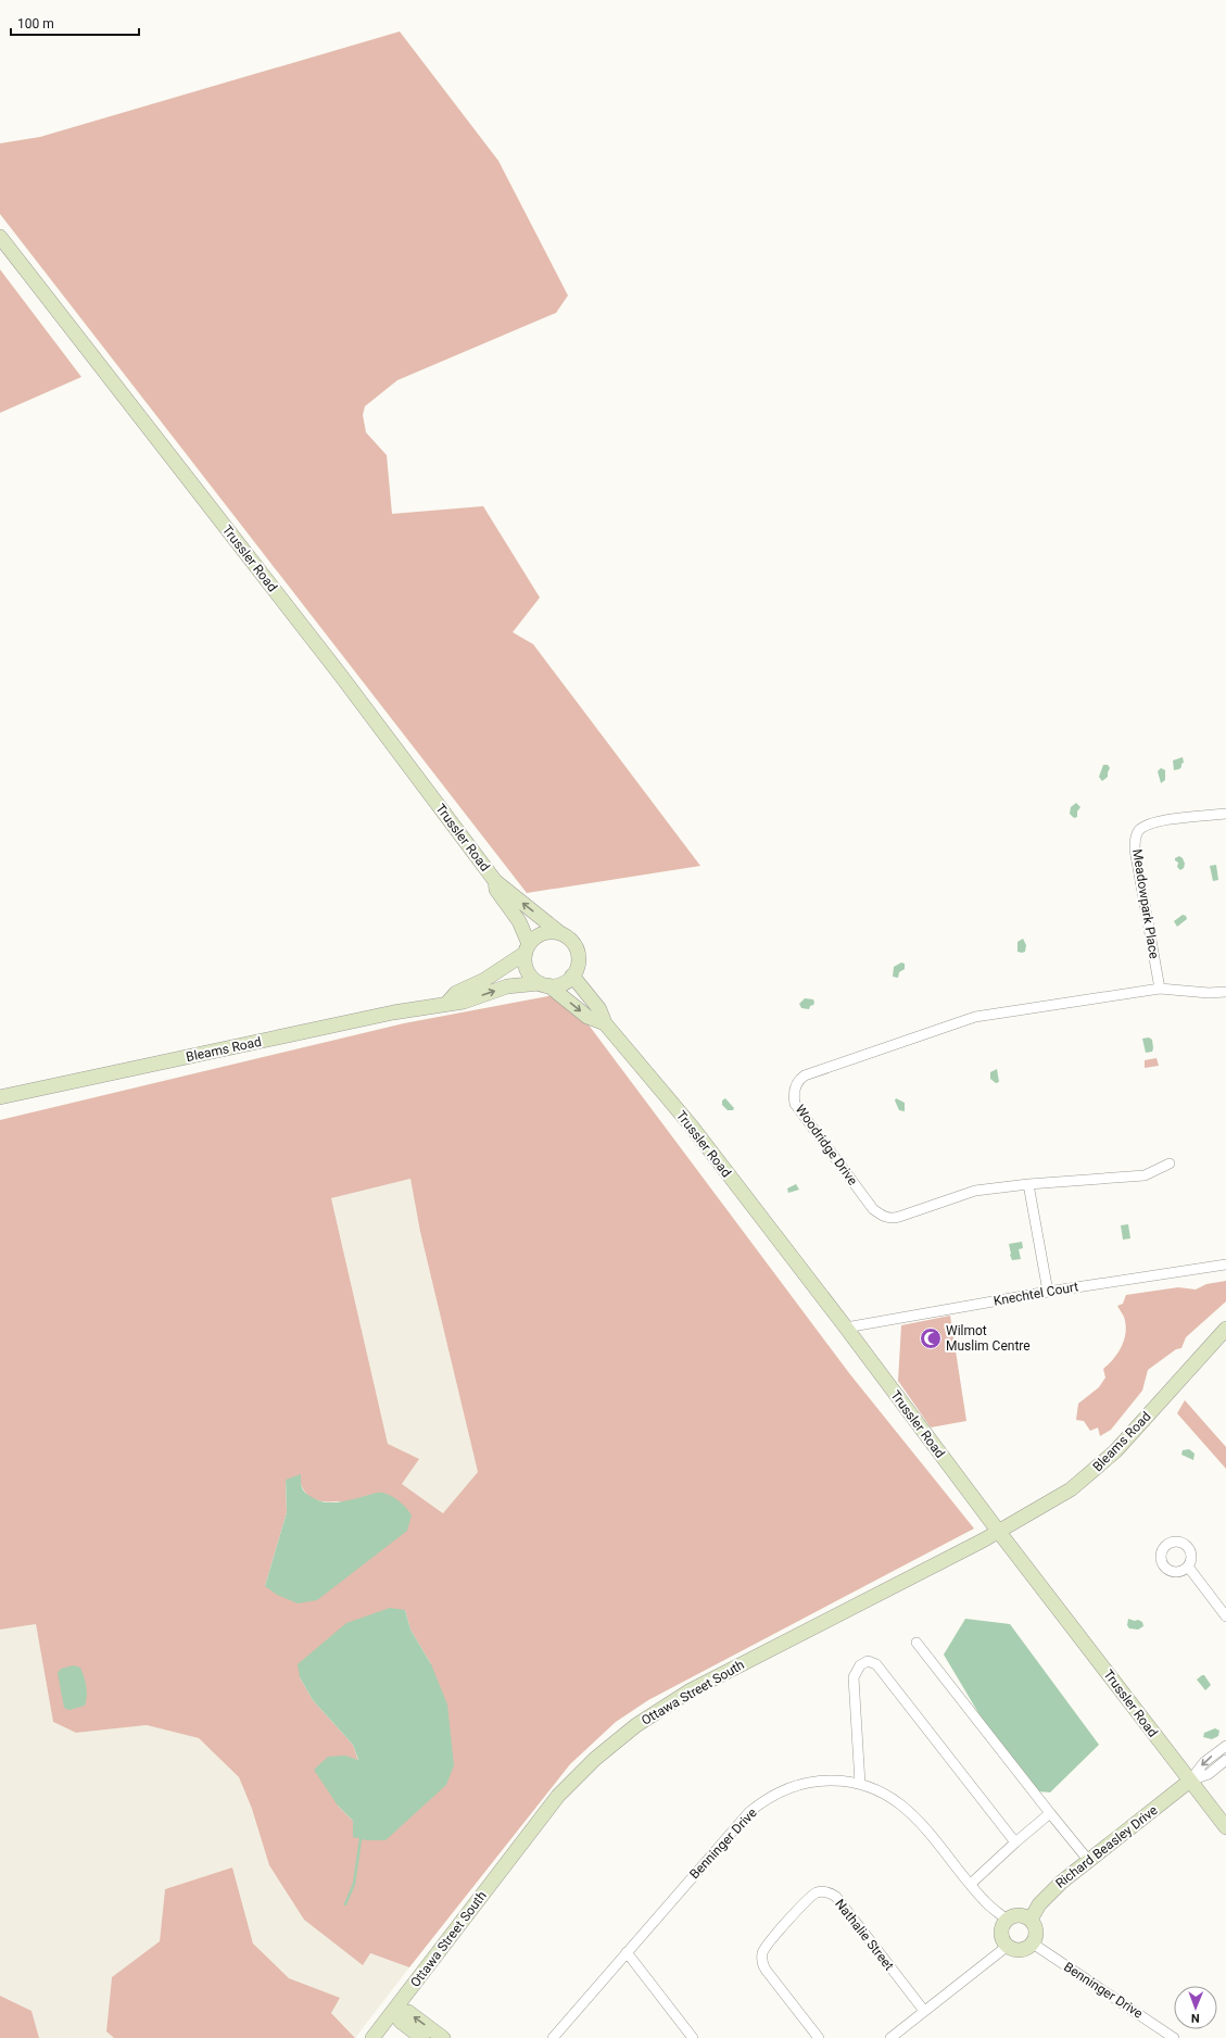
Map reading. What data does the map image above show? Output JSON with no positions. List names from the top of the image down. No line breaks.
{"streets":{"main road":["Trussler Road","Bleams Road","Ottawa Street South","Richard Beasley Drive"],"street":["Meadowpark Place","Woodridge Drive","Knechtel Court","Benninger Drive","Nathalie Street"]},"crossings":[["Trussler Road","Bleams Road"],["Trussler Road","Knechtel Court"],["Trussler Road","Ottawa Street South"],["Trussler Road","Richard Beasley Drive"],["Meadowpark Place","Woodridge Drive"],["Bleams Road","Ottawa Street South"],["Benninger Drive","Richard Beasley Drive"]],"places":{"mosque":["Wilmot Muslim Centre"]},"scale_bar":"100 m","north":"bottom"}
